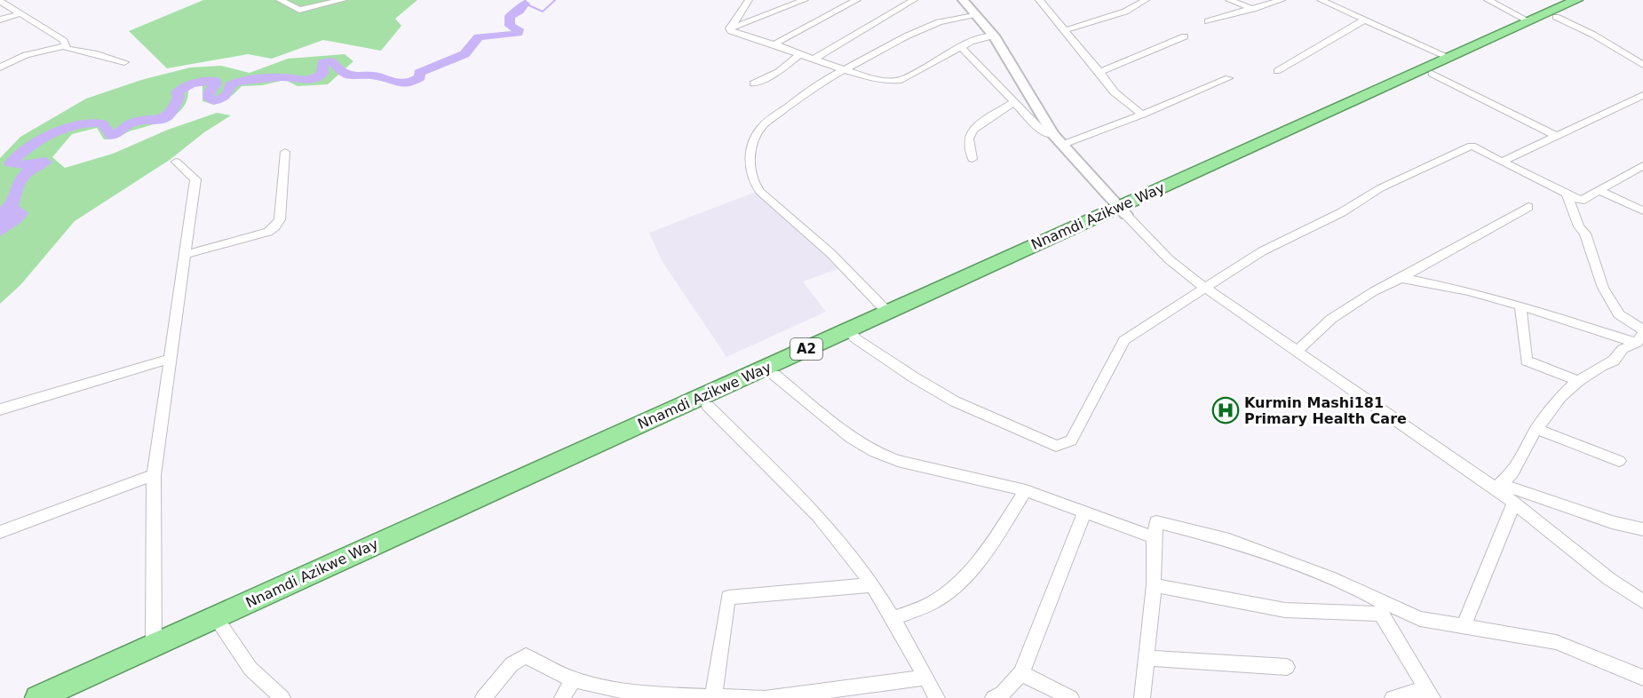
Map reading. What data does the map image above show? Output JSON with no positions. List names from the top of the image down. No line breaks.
{"streets":{"highway":["Nnamdi Azikwe Way","A2"]},"places":{"hospital":["Kurmin Mashi181 Primary Health Care"]}}
